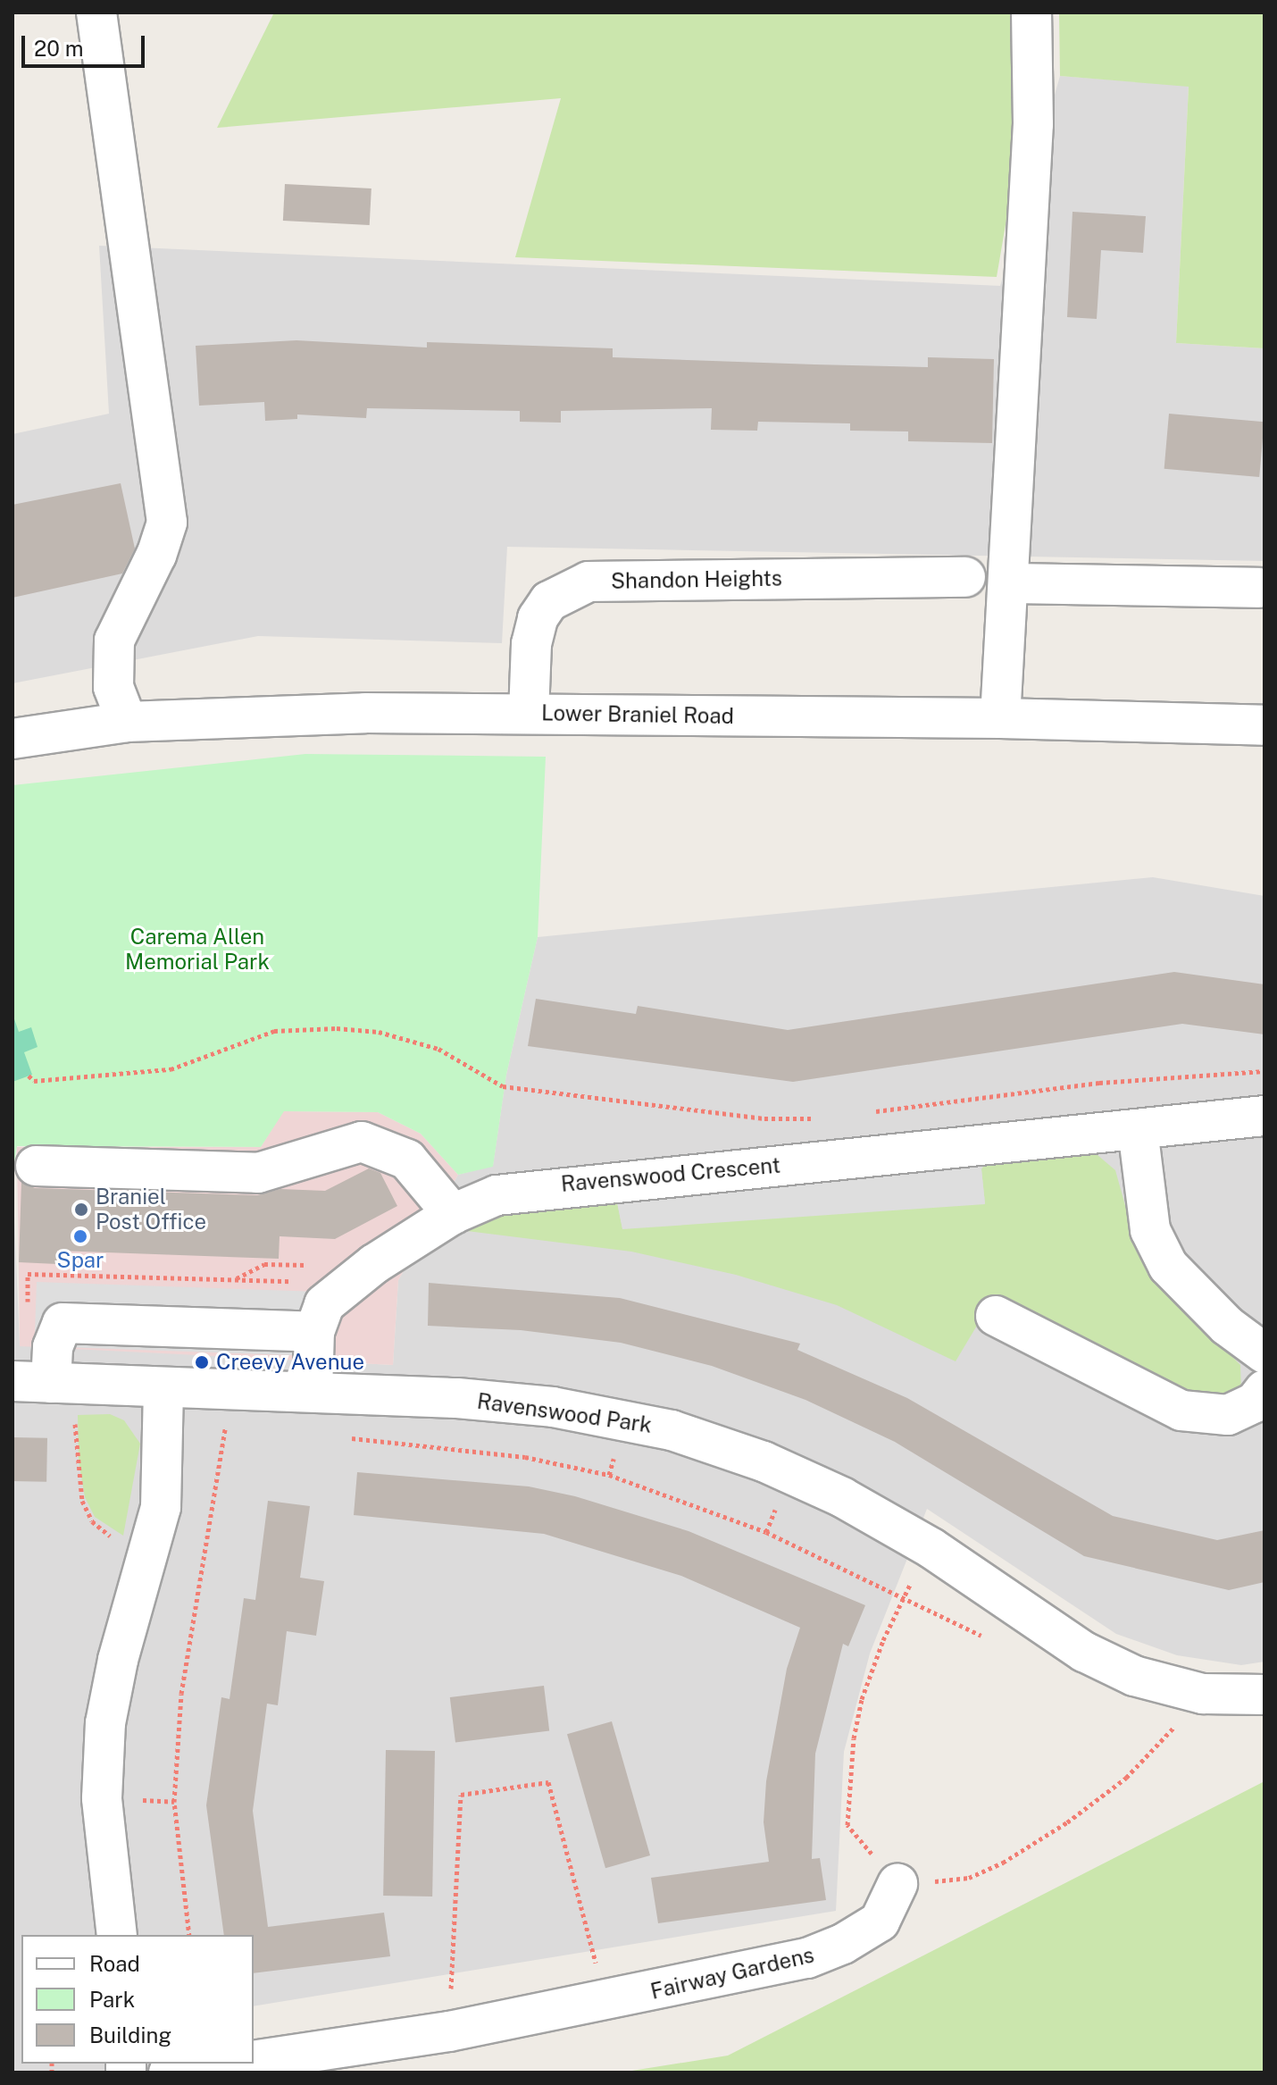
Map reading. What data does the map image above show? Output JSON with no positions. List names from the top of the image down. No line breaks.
{"streets":{"street":["Shandon Heights","Lower Braniel Road","Ravenswood Crescent","Ravenswood Park","Fairway Gardens"]},"crossings":[["Shandon Heights","Lower Braniel Road"],["Ravenswood Crescent","Ravenswood Park"]],"parks":["Carema Allen Memorial Park"],"places":["Braniel Post Office","Spar","Creevy Avenue"],"legend":["Road","Park","Building"],"scale_bar":"20 m"}
